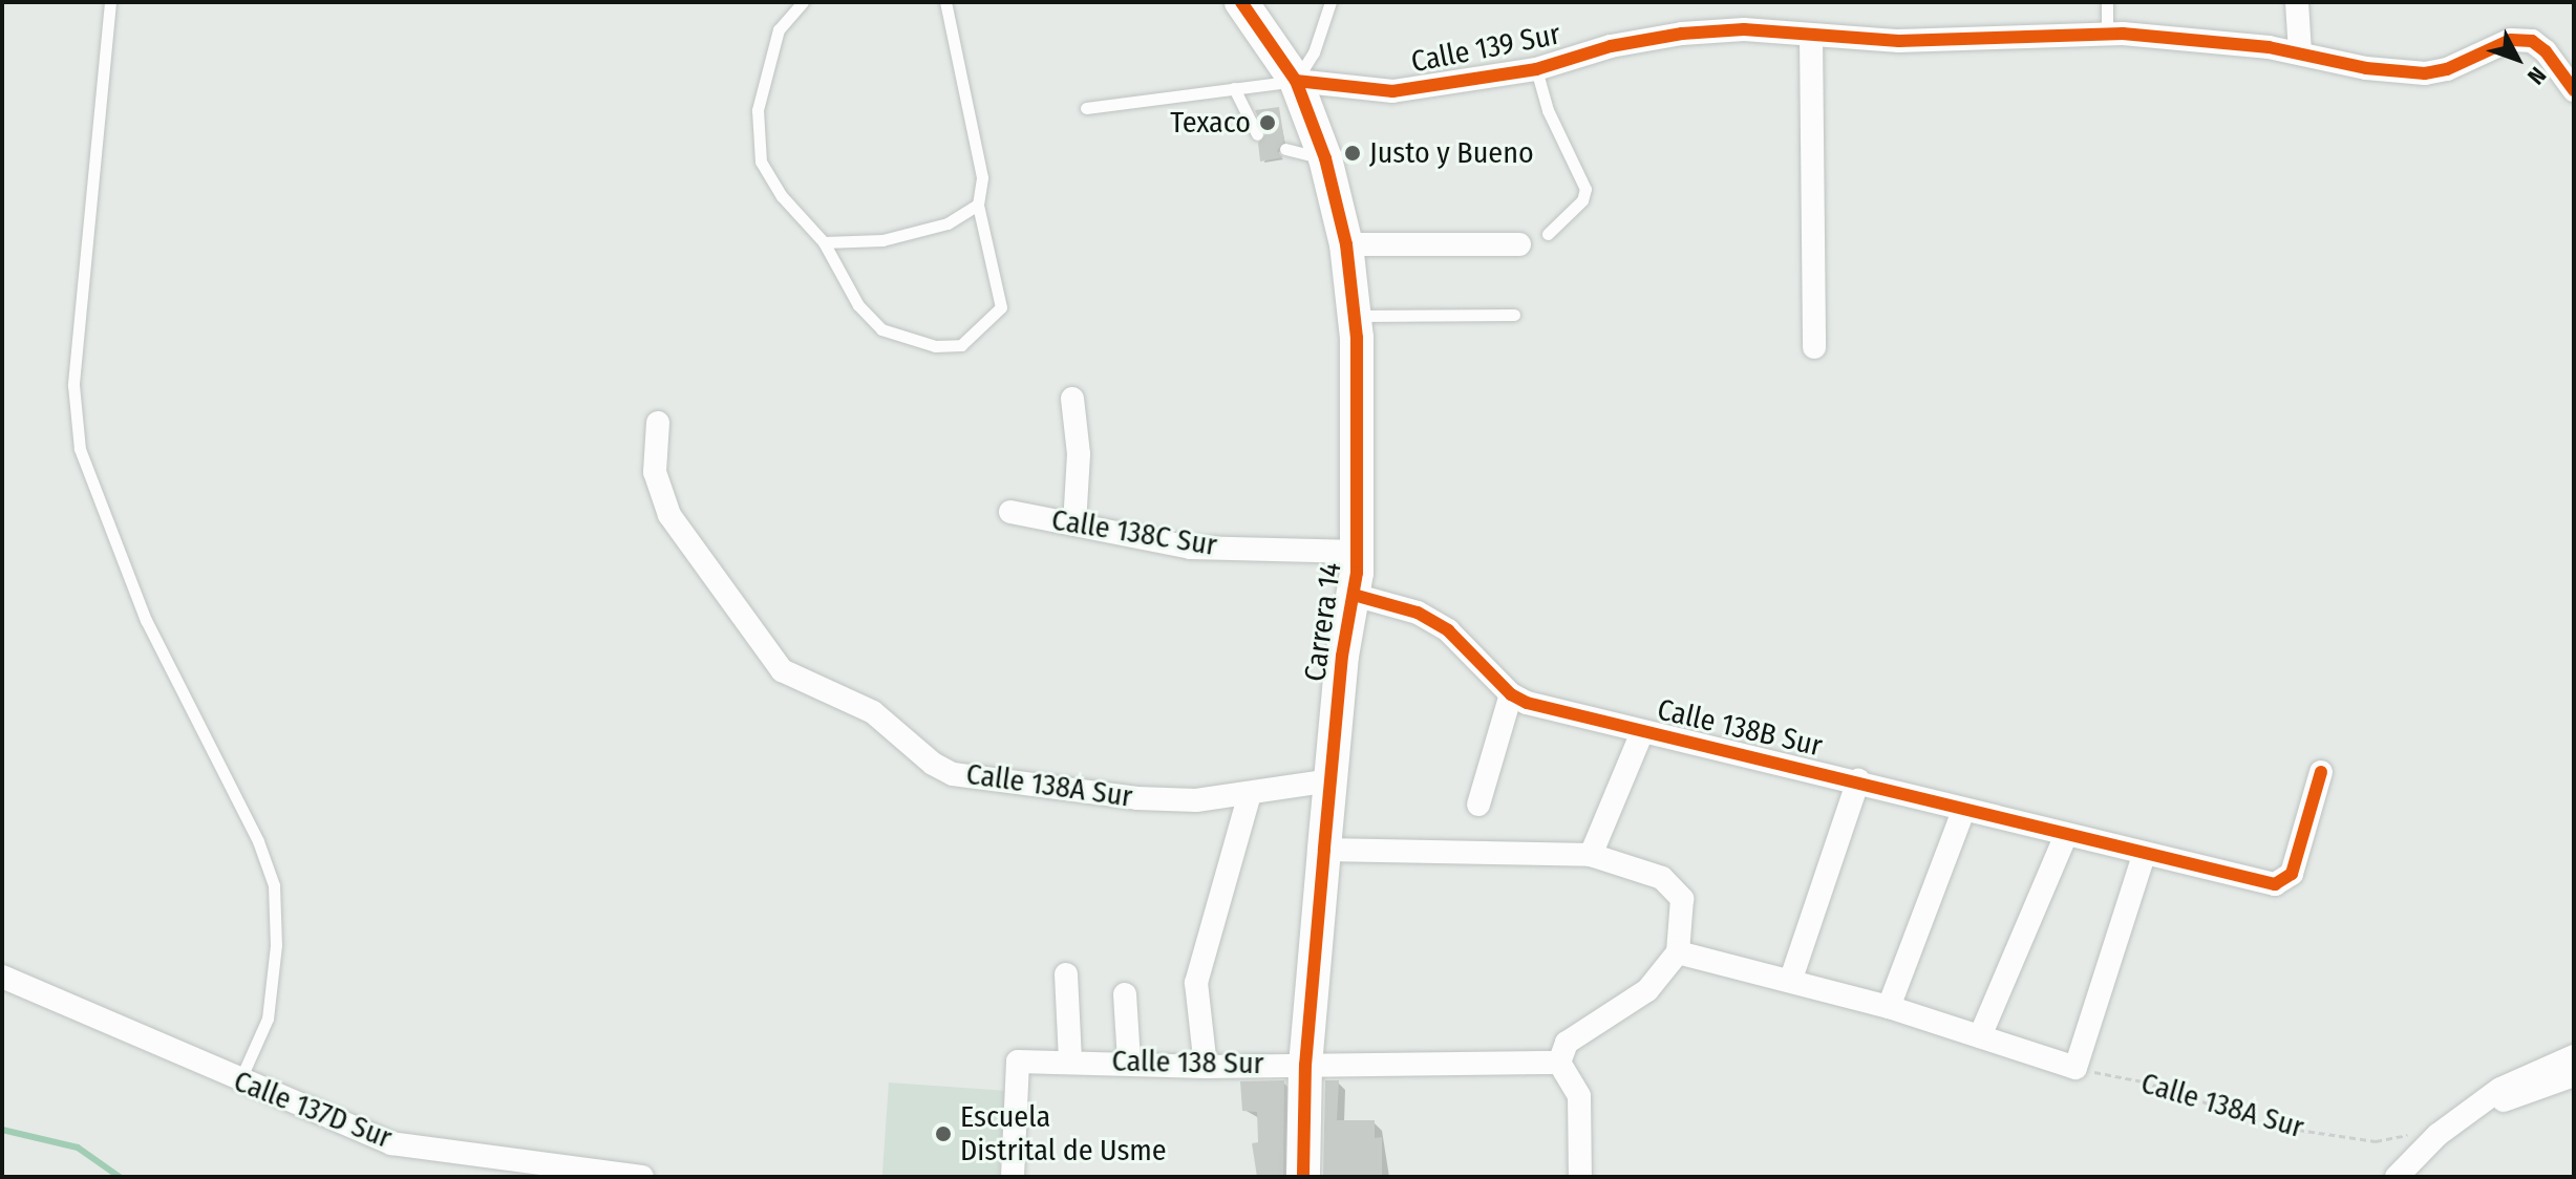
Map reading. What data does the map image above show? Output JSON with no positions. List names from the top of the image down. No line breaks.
{"streets":{"street":["Calle 139 Sur","Calle 138C Sur","Carrera 14","Calle 138B Sur","Calle 138A Sur","Calle 138 Sur","Calle 137D Sur"]},"crossings":[["Calle 139 Sur","Carrera 14"],["Calle 138C Sur","Carrera 14"],["Carrera 14","Calle 138B Sur"],["Carrera 14","Calle 138A Sur"],["Carrera 14","Calle 138 Sur"]],"places":["Texaco","Justo y Bueno","Escuela Distrital de Usme"],"north":"bottom right"}
